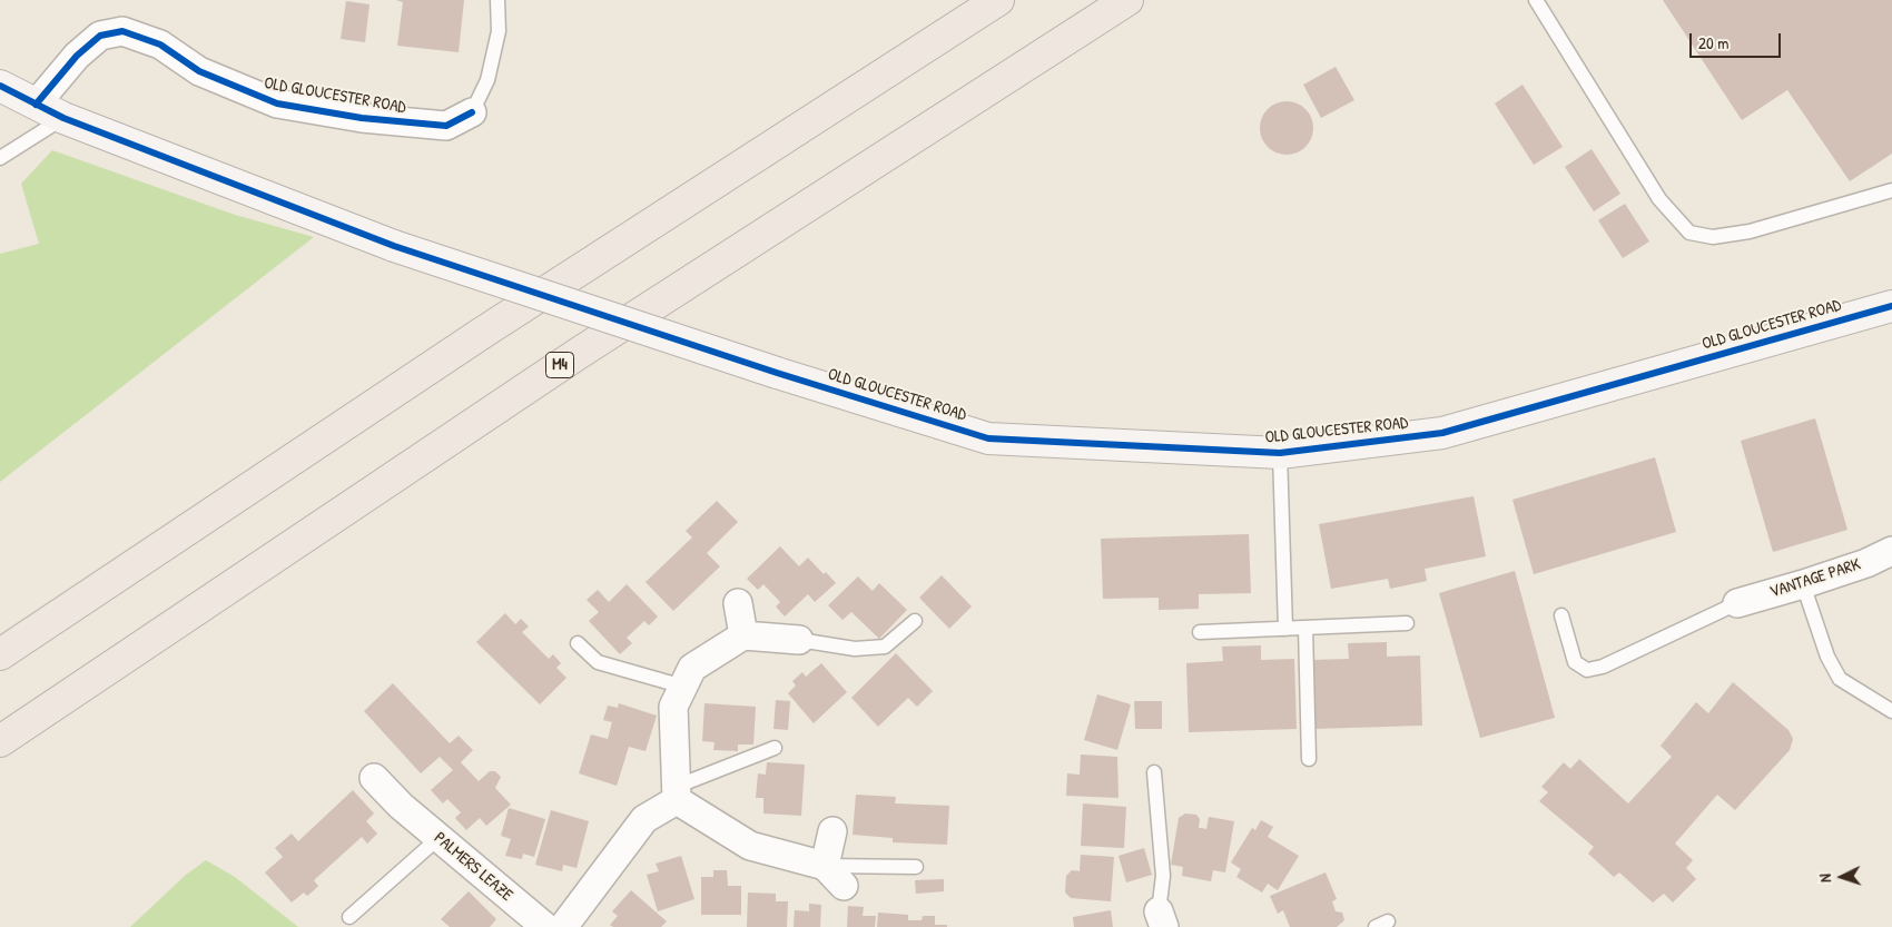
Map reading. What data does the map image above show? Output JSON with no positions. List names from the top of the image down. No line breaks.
{"streets":{"highway":["M4"],"main road":["OLD GLOUCESTER ROAD"],"street":["VANTAGE PARK","PALMERS LEAZE"]},"scale_bar":"20 m","north":"left"}
